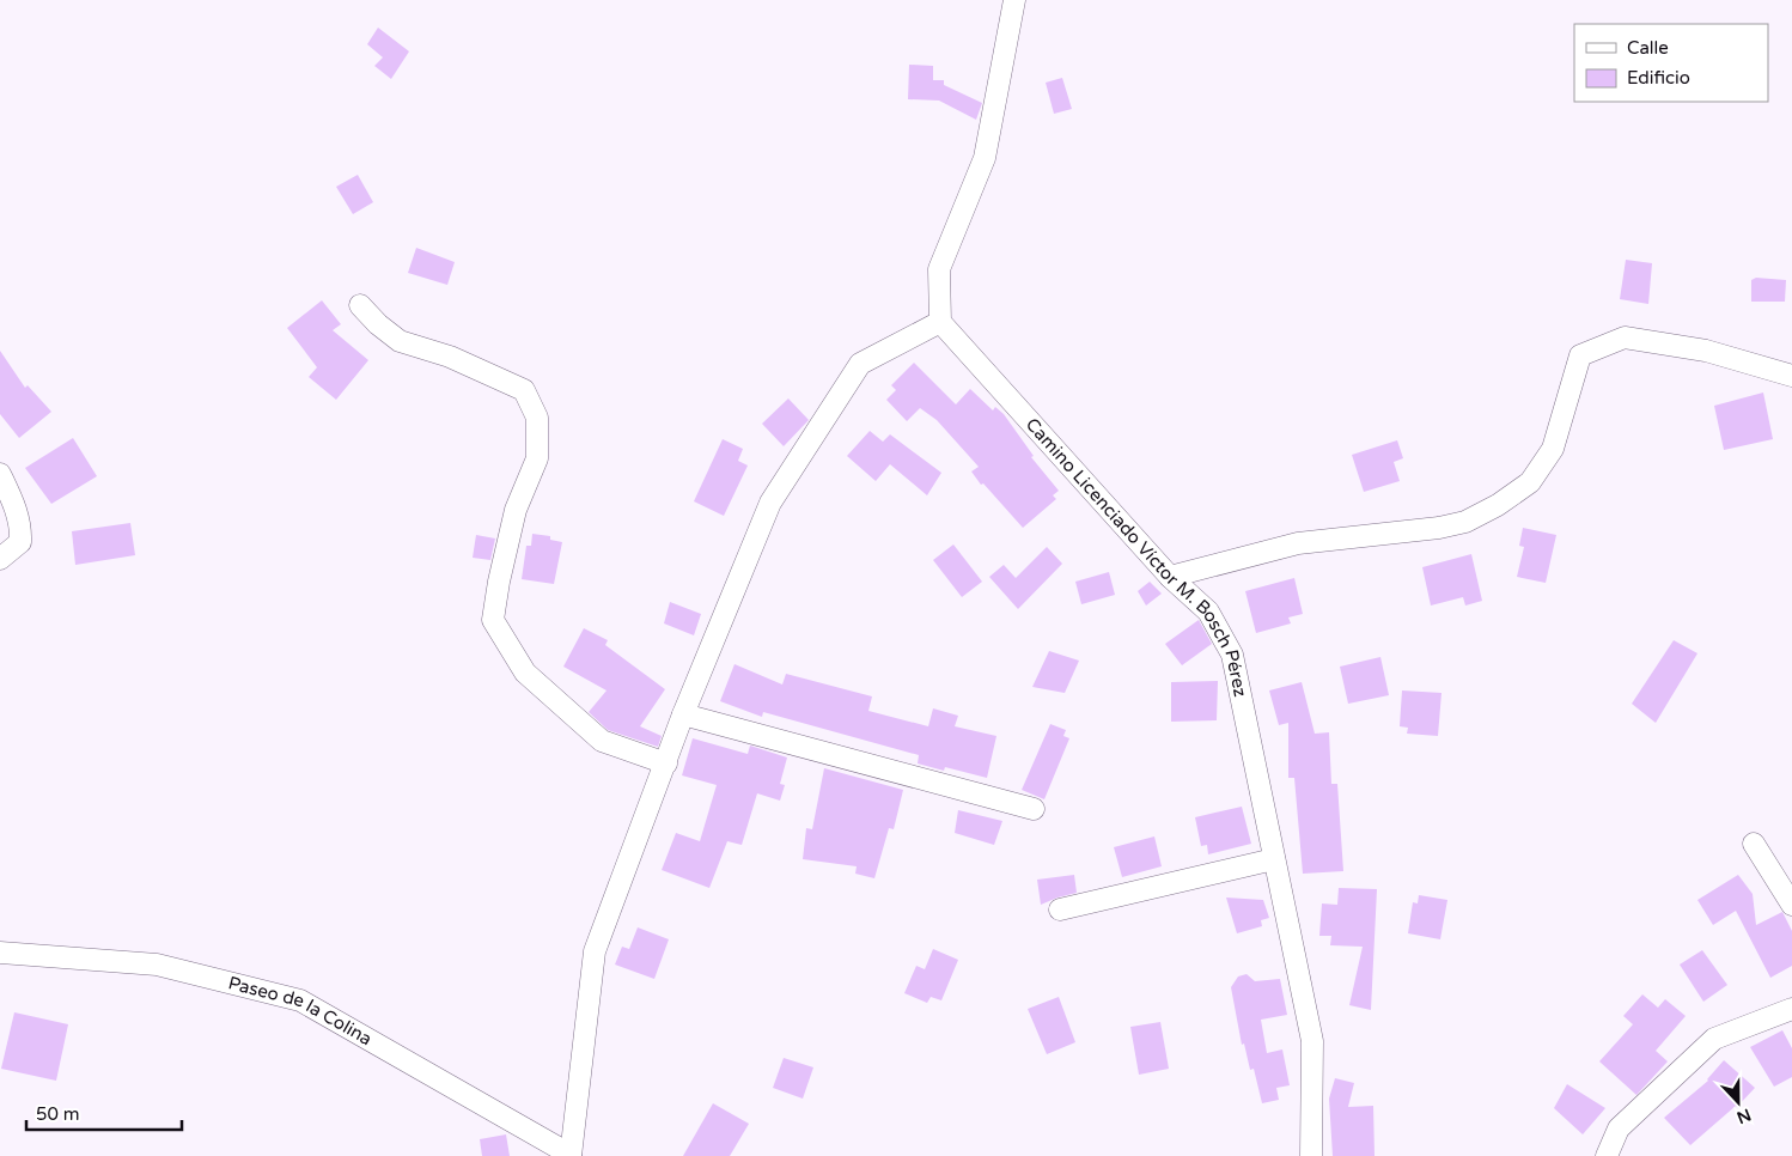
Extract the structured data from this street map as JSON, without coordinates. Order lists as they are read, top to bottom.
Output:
{
  "streets": {
    "street": ["Camino Licenciado Víctor M. Bosch Pérez", "Paseo de la Colina"]
  },
  "legend": ["Calle", "Edificio"],
  "scale_bar": "50 m",
  "north": "bottom"
}
